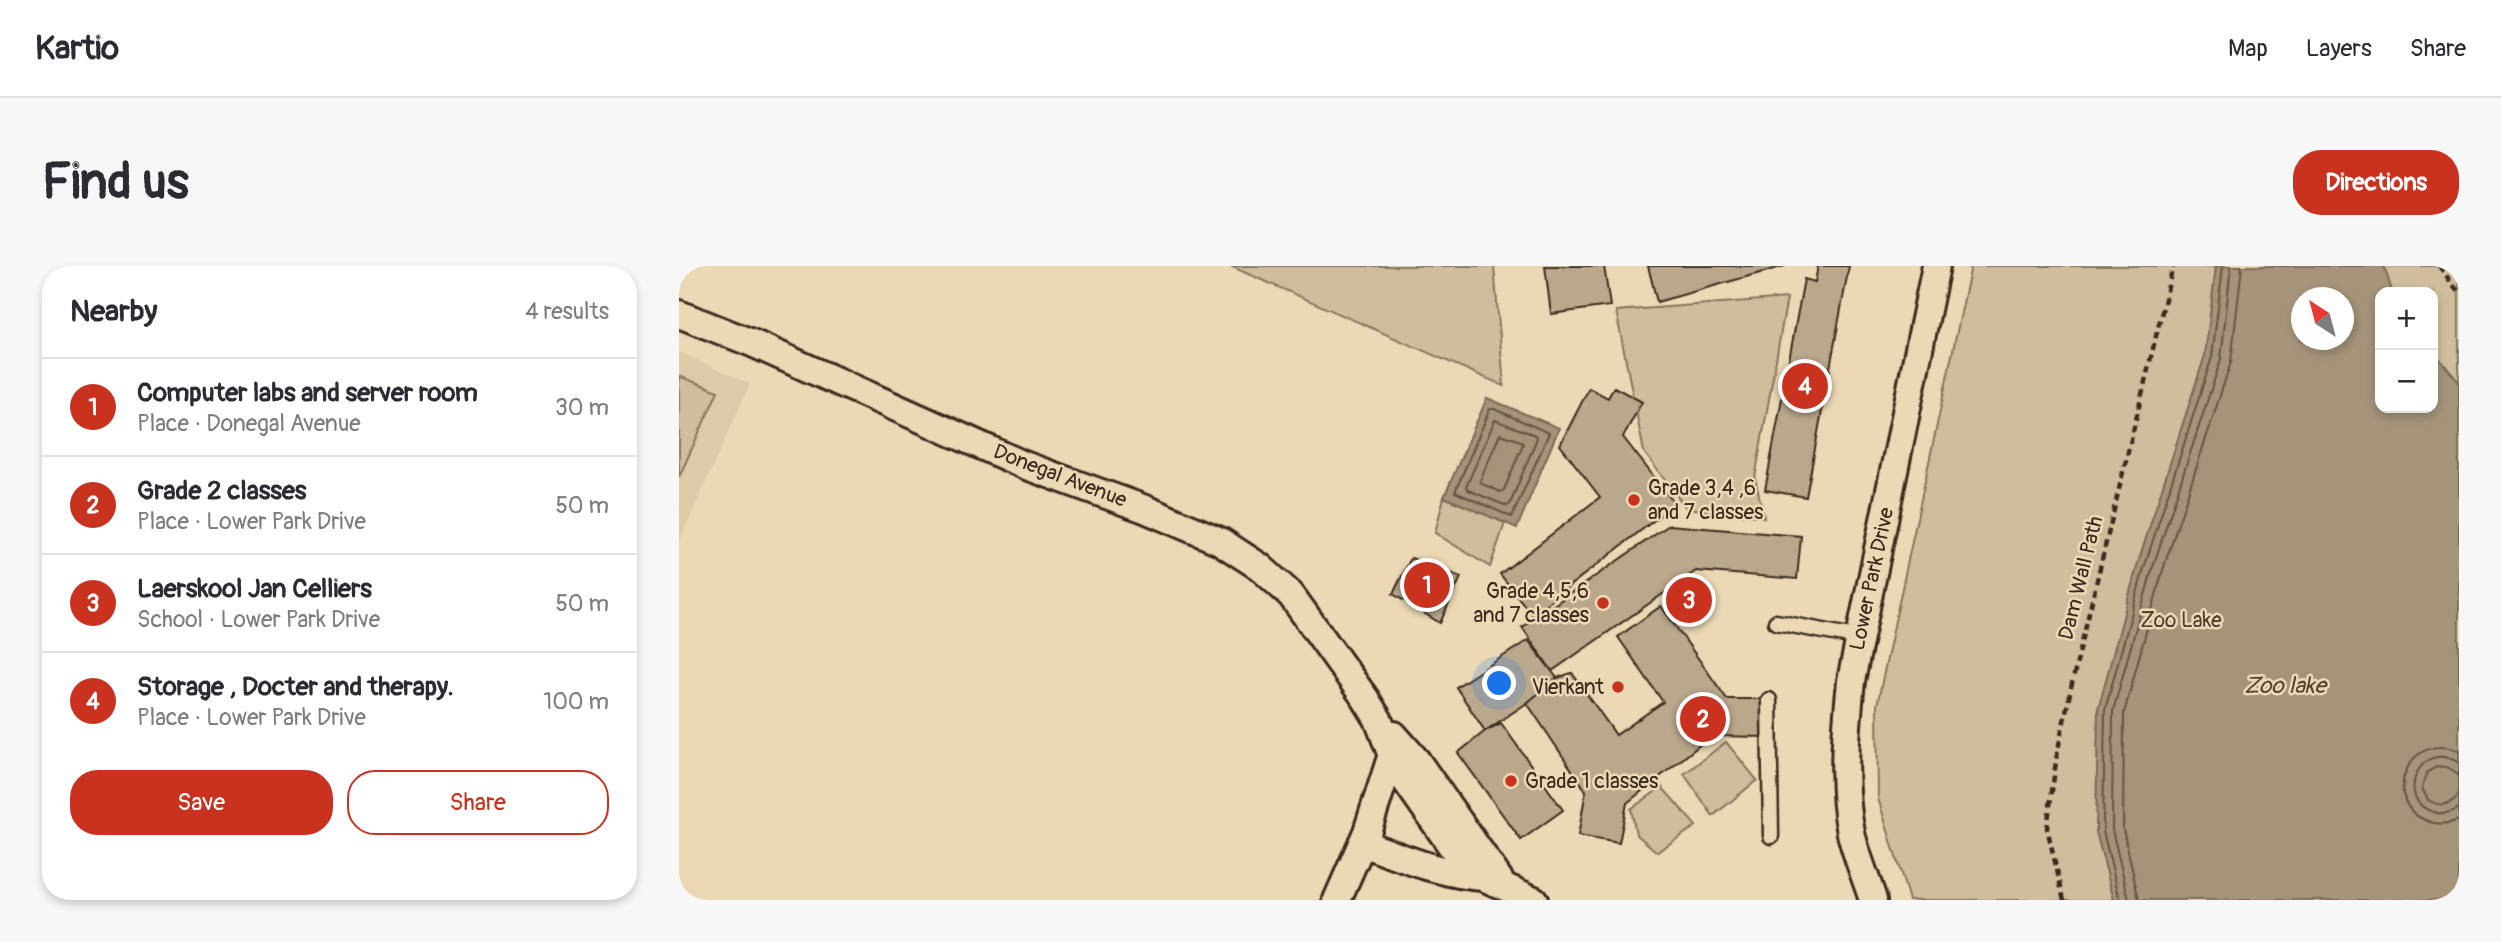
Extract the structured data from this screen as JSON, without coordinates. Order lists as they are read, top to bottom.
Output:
{
  "streets": {
    "street": ["Donegal Avenue", "Lower Park Drive"],
    "path": ["Dam Wall Path"]
  },
  "water": ["Zoo lake"],
  "parks": ["Zoo Lake"],
  "places": [
    "Grade 3,4 ,6 and 7 classes",
    "Grade 4,5,6 and 7 classes",
    "Vierkant",
    "Grade 1 classes"
  ],
  "north": "top left",
  "page": {
    "header": "Kartio",
    "nav": ["Map", "Layers", "Share"],
    "buttons": [
      "Directions",
      ["Save", "Share"]
    ],
    "title": "Find us",
    "heading": ["Nearby", "4 results"],
    "map_buttons": ["+", "−"],
    "list": [
      {
        "mark": "1",
        "name": "Computer labs and server room",
        "note": "Place · Donegal Avenue",
        "value": "30 m"
      },
      {
        "mark": "2",
        "name": "Grade 2 classes",
        "note": "Place · Lower Park Drive",
        "value": "50 m"
      },
      {
        "mark": "3",
        "name": "Laerskool Jan Celliers",
        "note": "School · Lower Park Drive",
        "value": "50 m"
      },
      {
        "mark": "4",
        "name": "Storage , Docter and therapy.",
        "note": "Place · Lower Park Drive",
        "value": "100 m"
      }
    ],
    "pins": [
      "4",
      "1",
      "3",
      "2"
    ]
  }
}
